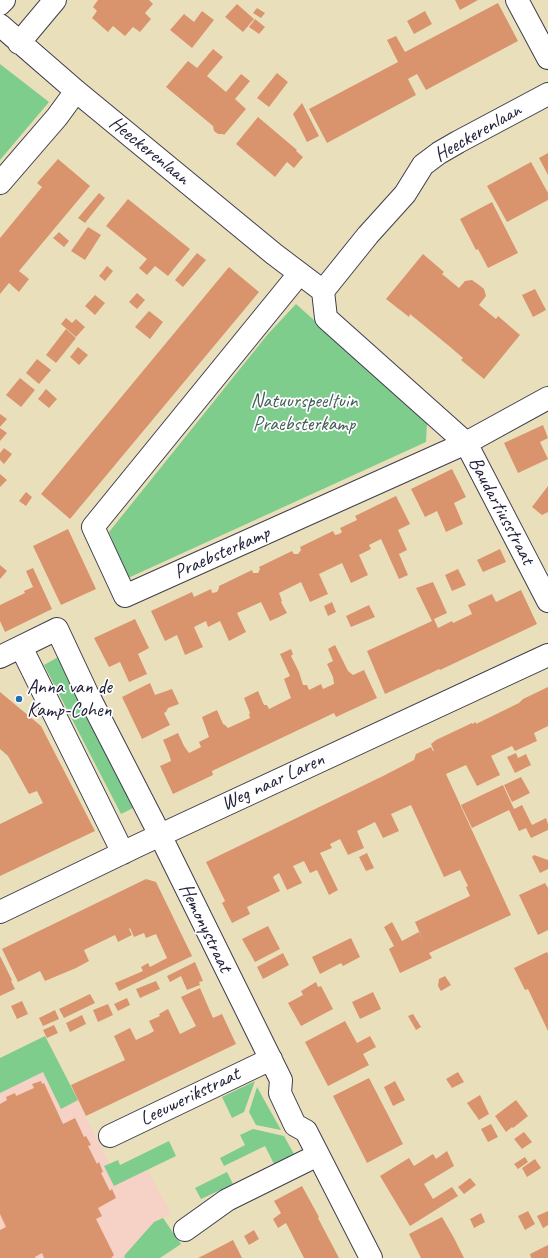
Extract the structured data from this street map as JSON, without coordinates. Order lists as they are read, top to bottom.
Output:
{
  "streets": {
    "street": [
      "Heeckerenlaan",
      "Baudartiusstraat",
      "Praebsterkamp",
      "Weg naar Laren",
      "Hemonystraat",
      "Leeuwerikstraat"
    ]
  },
  "crossings": [
    ["Heeckerenlaan", "Praebsterkamp"],
    ["Baudartiusstraat", "Praebsterkamp"],
    ["Weg naar Laren", "Hemonystraat"],
    ["Hemonystraat", "Leeuwerikstraat"]
  ],
  "parks": ["Natuurspeeltuin Praebsterkamp"],
  "places": ["Anna van de Kamp-Cohen"]
}
